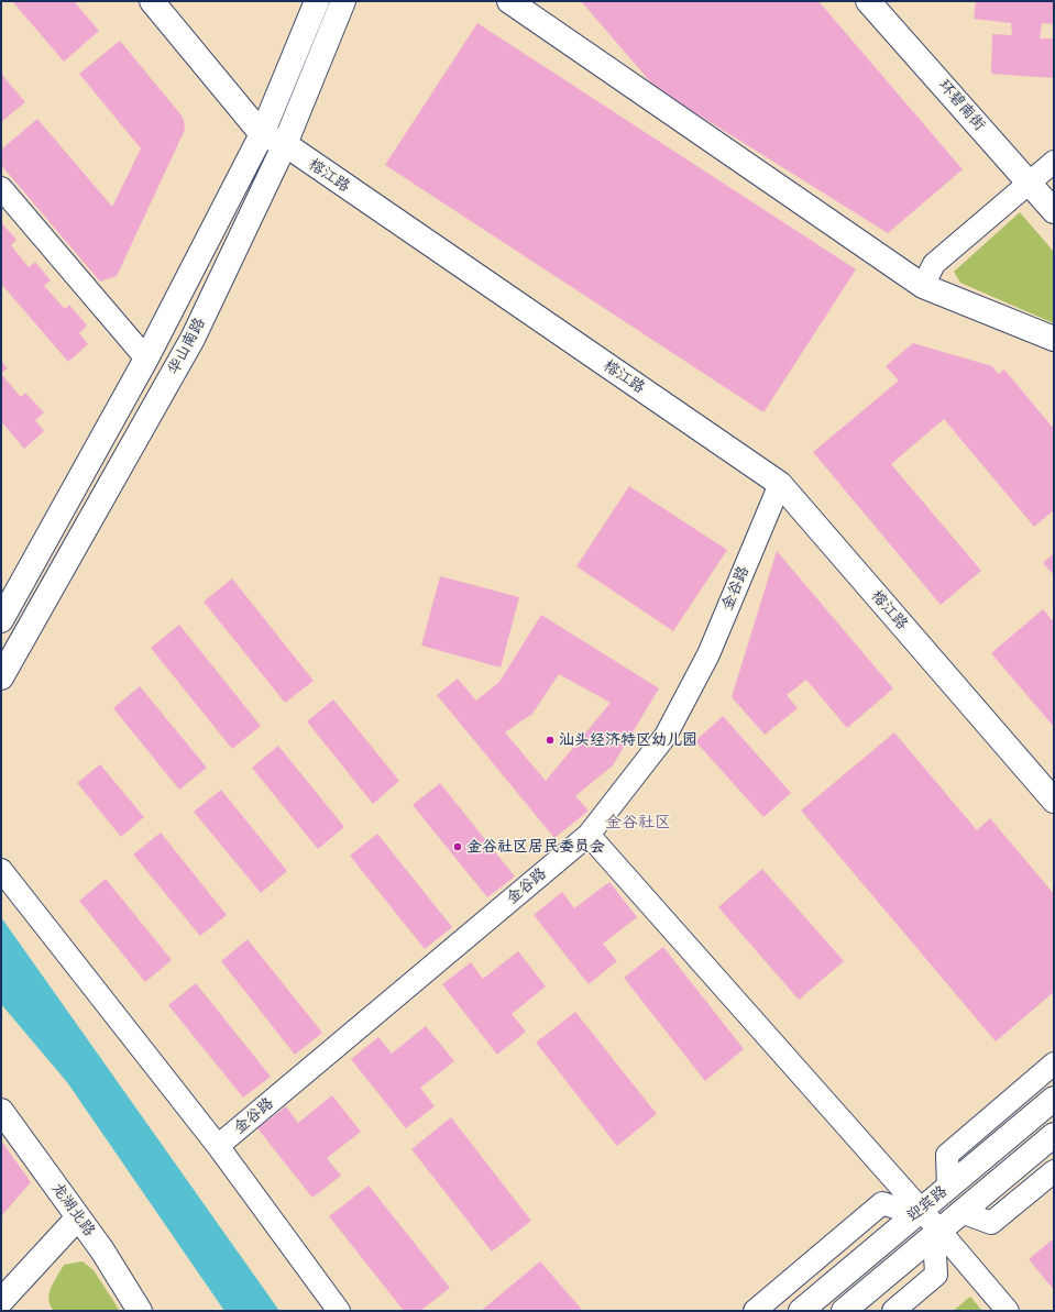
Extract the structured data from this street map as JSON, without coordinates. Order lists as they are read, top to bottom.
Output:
{
  "streets": {
    "street": [
      "环碧南街",
      "榕江路",
      "华山南路",
      "金谷路",
      "迎宾路",
      "龙湖北路"
    ]
  },
  "crossings": [
    ["榕江路", "华山南路"],
    ["榕江路", "金谷路"]
  ],
  "districts": ["金谷社区"],
  "places": ["汕头经济特区幼儿园", "金谷社区居民委员会"]
}
